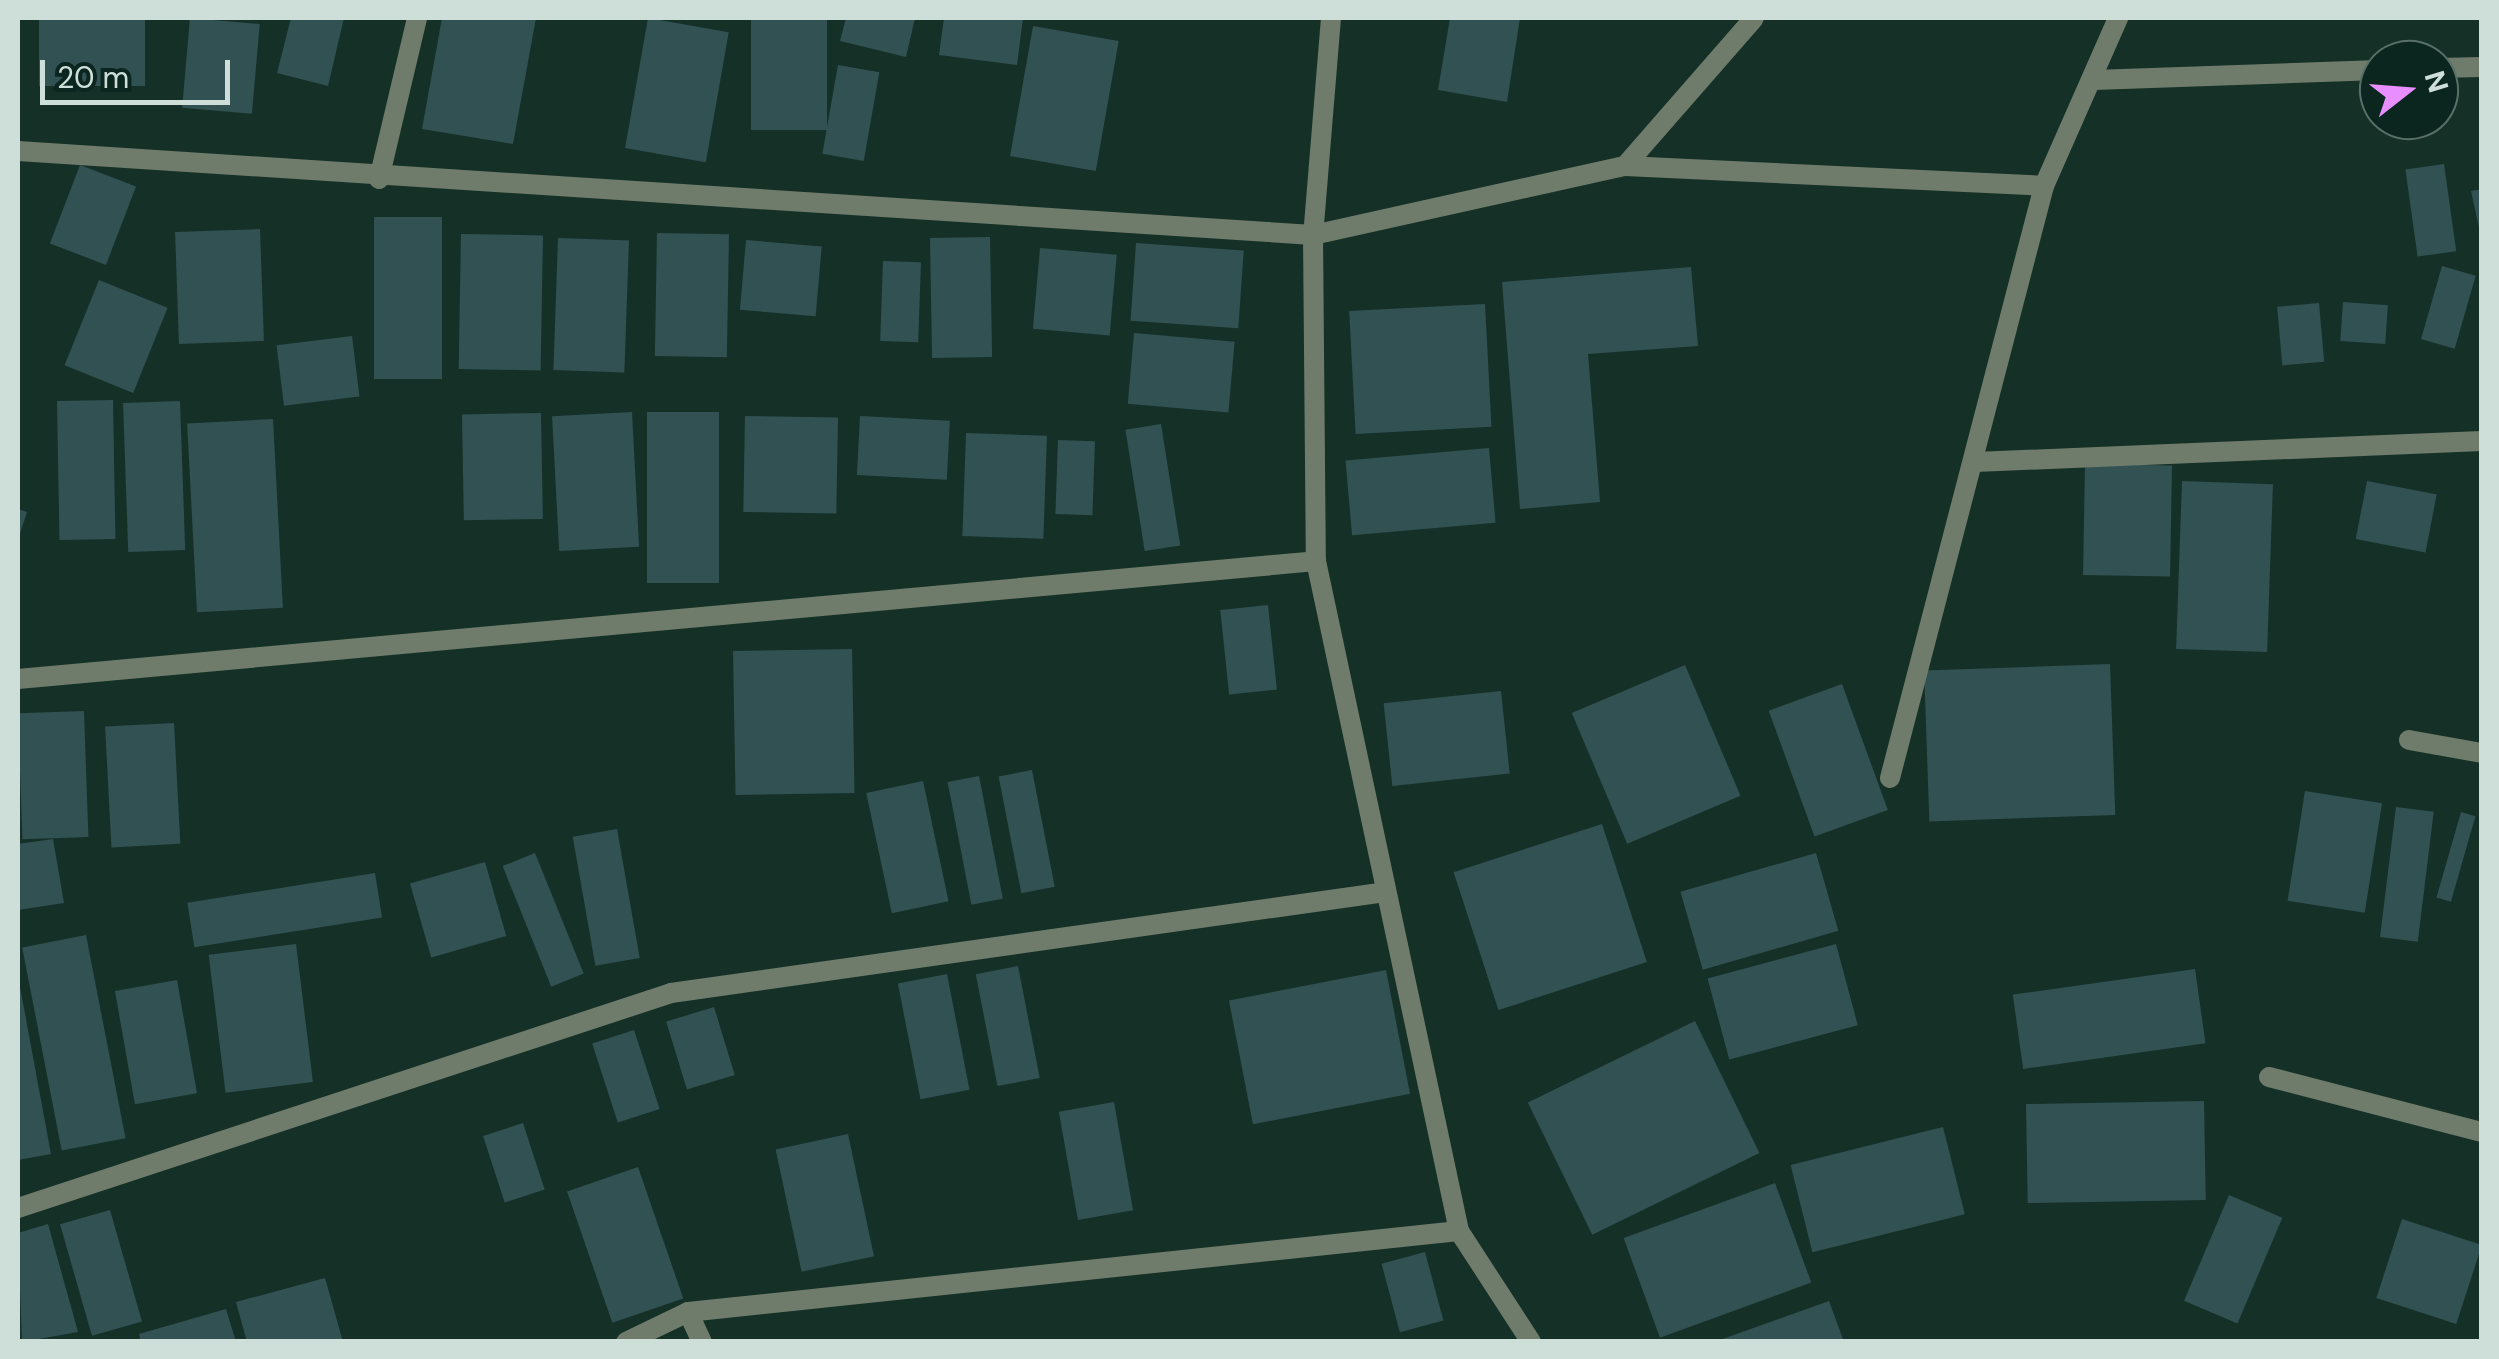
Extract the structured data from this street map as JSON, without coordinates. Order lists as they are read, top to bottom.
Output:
{
  "scale_bar": "20 m",
  "north": "right"
}
